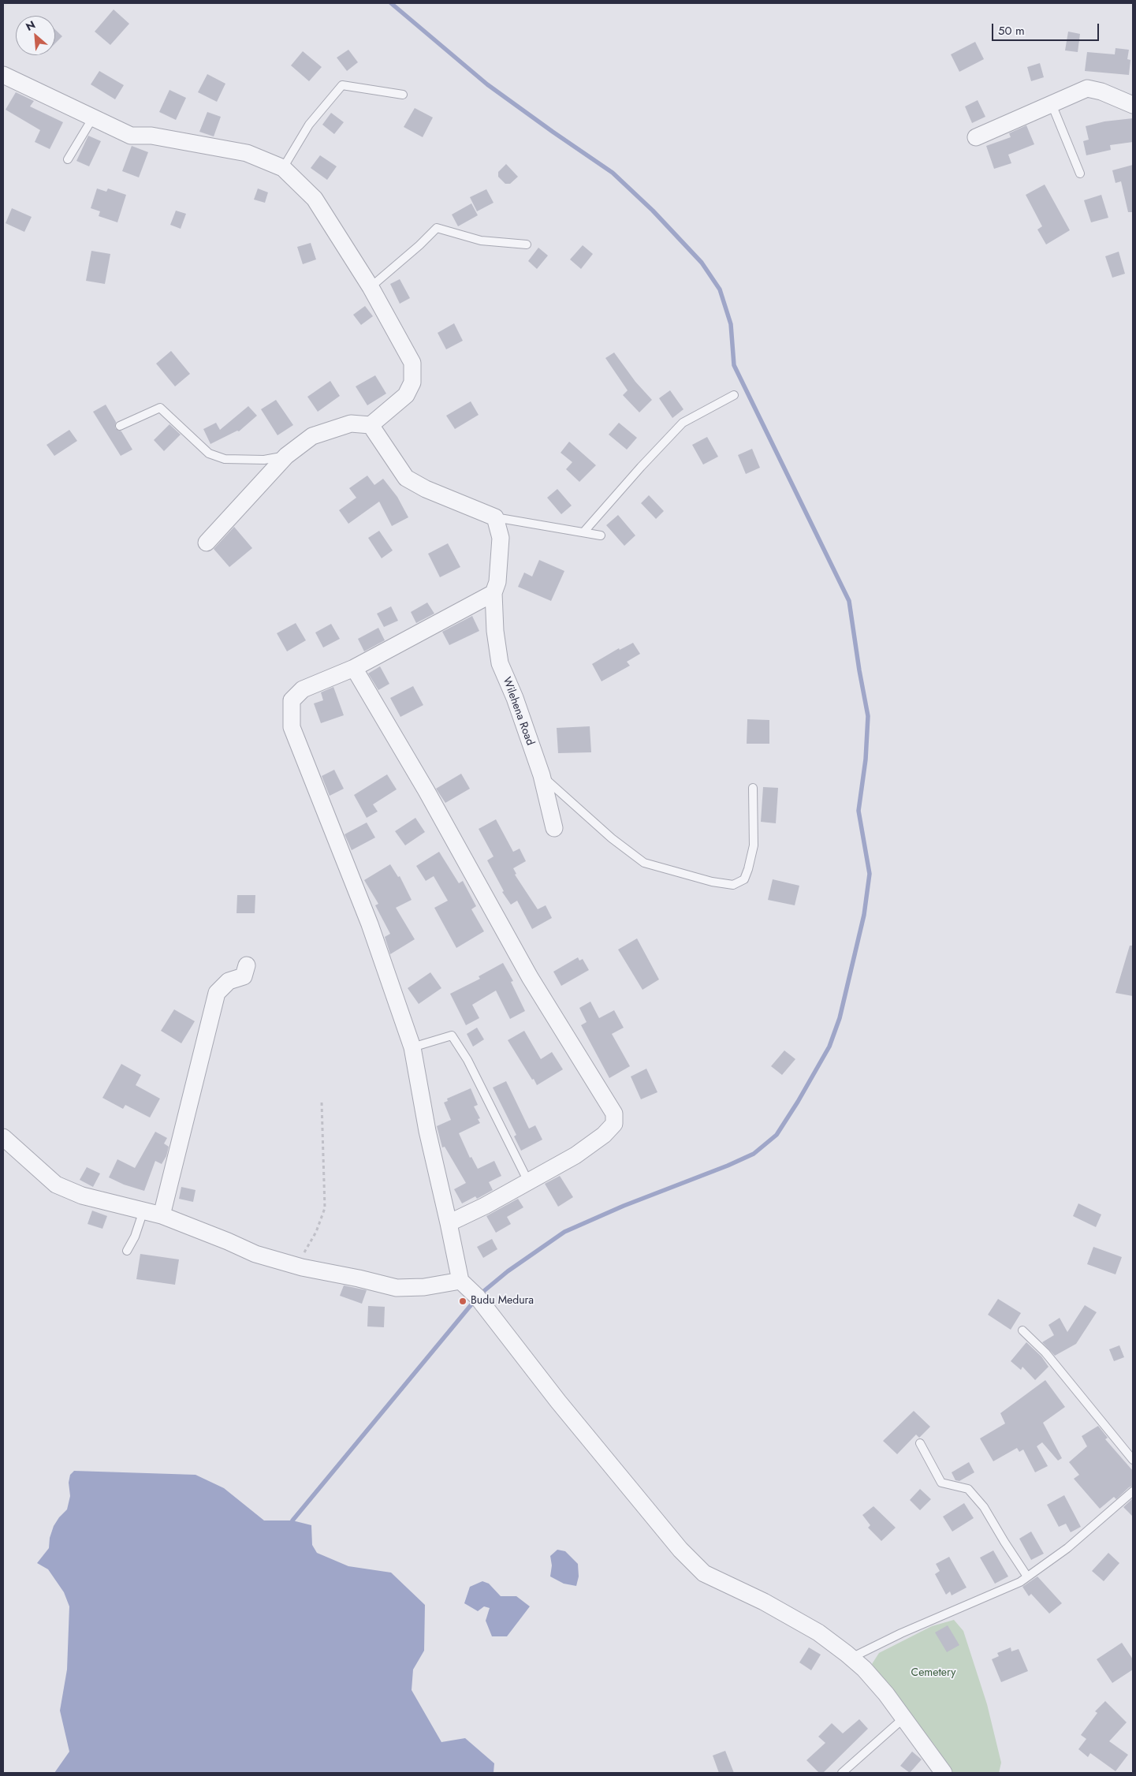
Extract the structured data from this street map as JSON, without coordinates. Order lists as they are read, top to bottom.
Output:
{
  "streets": {
    "street": ["Wilehena Road"]
  },
  "parks": ["Cemetery"],
  "places": ["Budu Medura"],
  "scale_bar": "50 m",
  "north": "top left"
}
